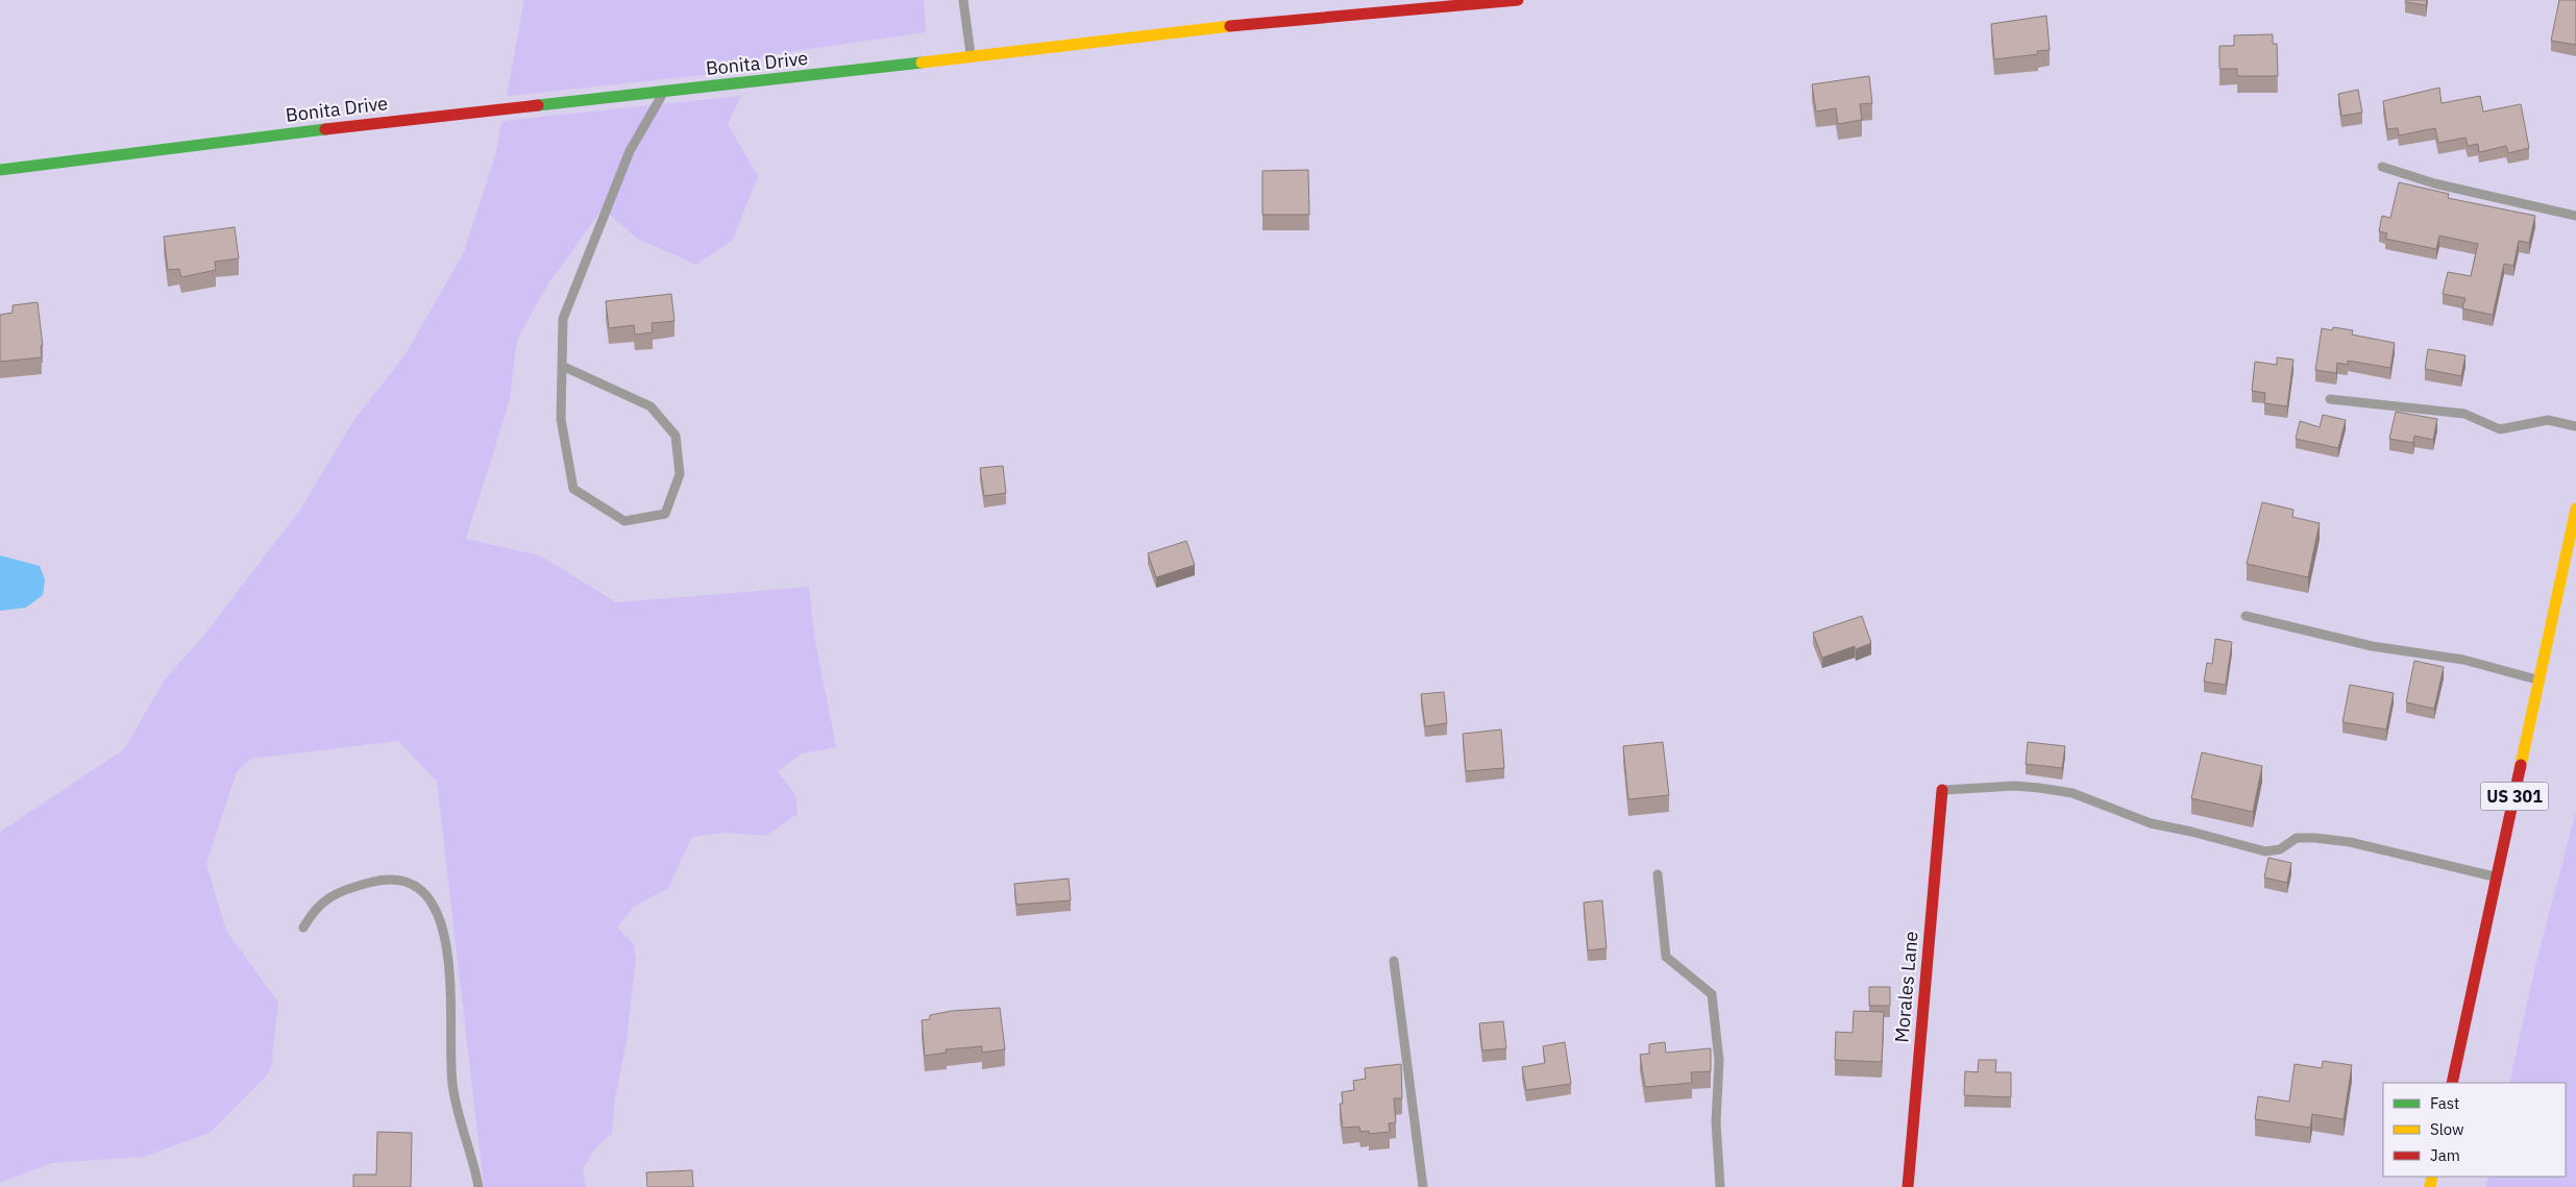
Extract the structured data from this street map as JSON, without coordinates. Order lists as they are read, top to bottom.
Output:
{
  "streets": {
    "street": ["Bonita Drive", "US 301", "Morales Lane"]
  },
  "legend": ["Fast", "Slow", "Jam"]
}
